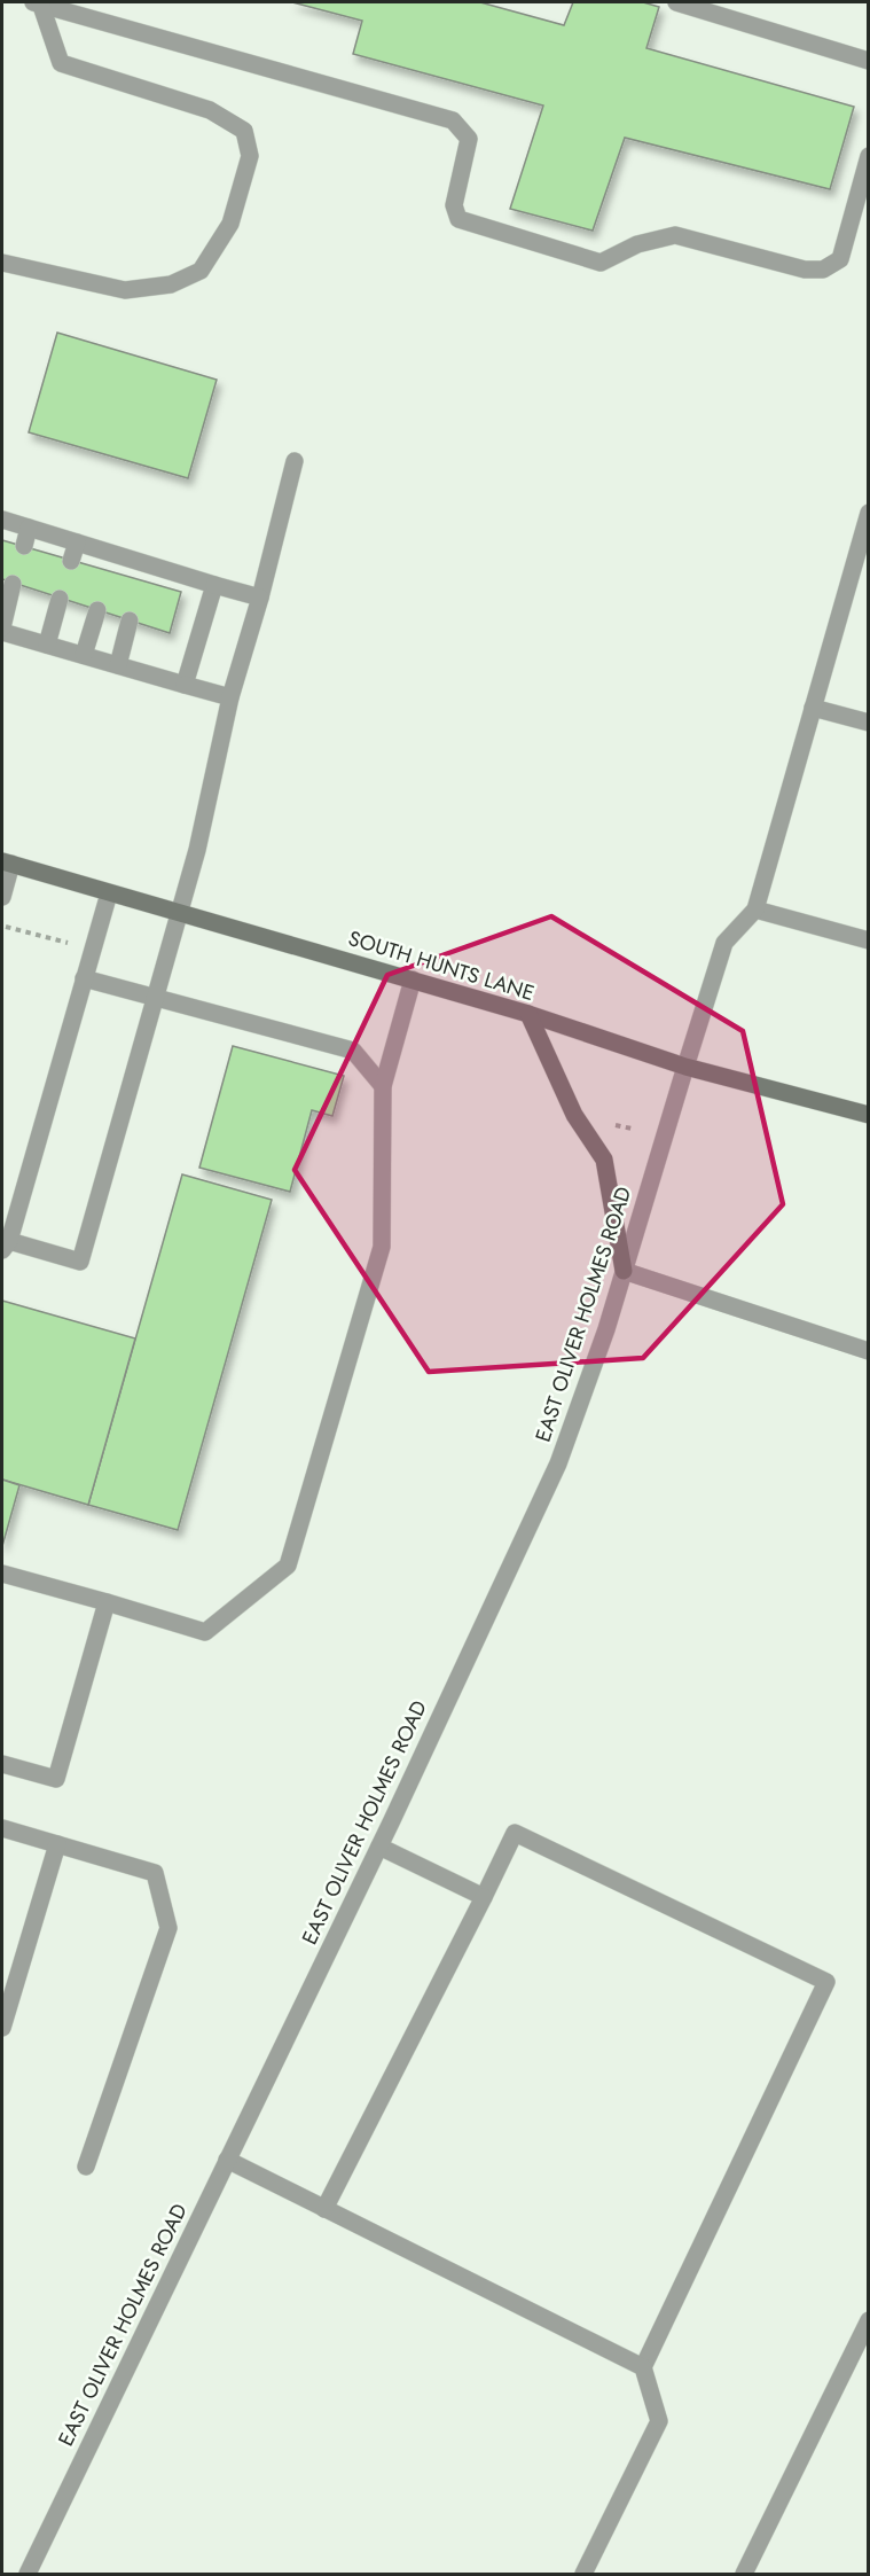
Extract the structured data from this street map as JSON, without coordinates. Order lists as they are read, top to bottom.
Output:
{
  "streets": {
    "main road": ["SOUTH HUNTS LANE"],
    "street": ["EAST OLIVER HOLMES ROAD"]
  },
  "crossings": [
    ["SOUTH HUNTS LANE", "EAST OLIVER HOLMES ROAD"]
  ]
}
